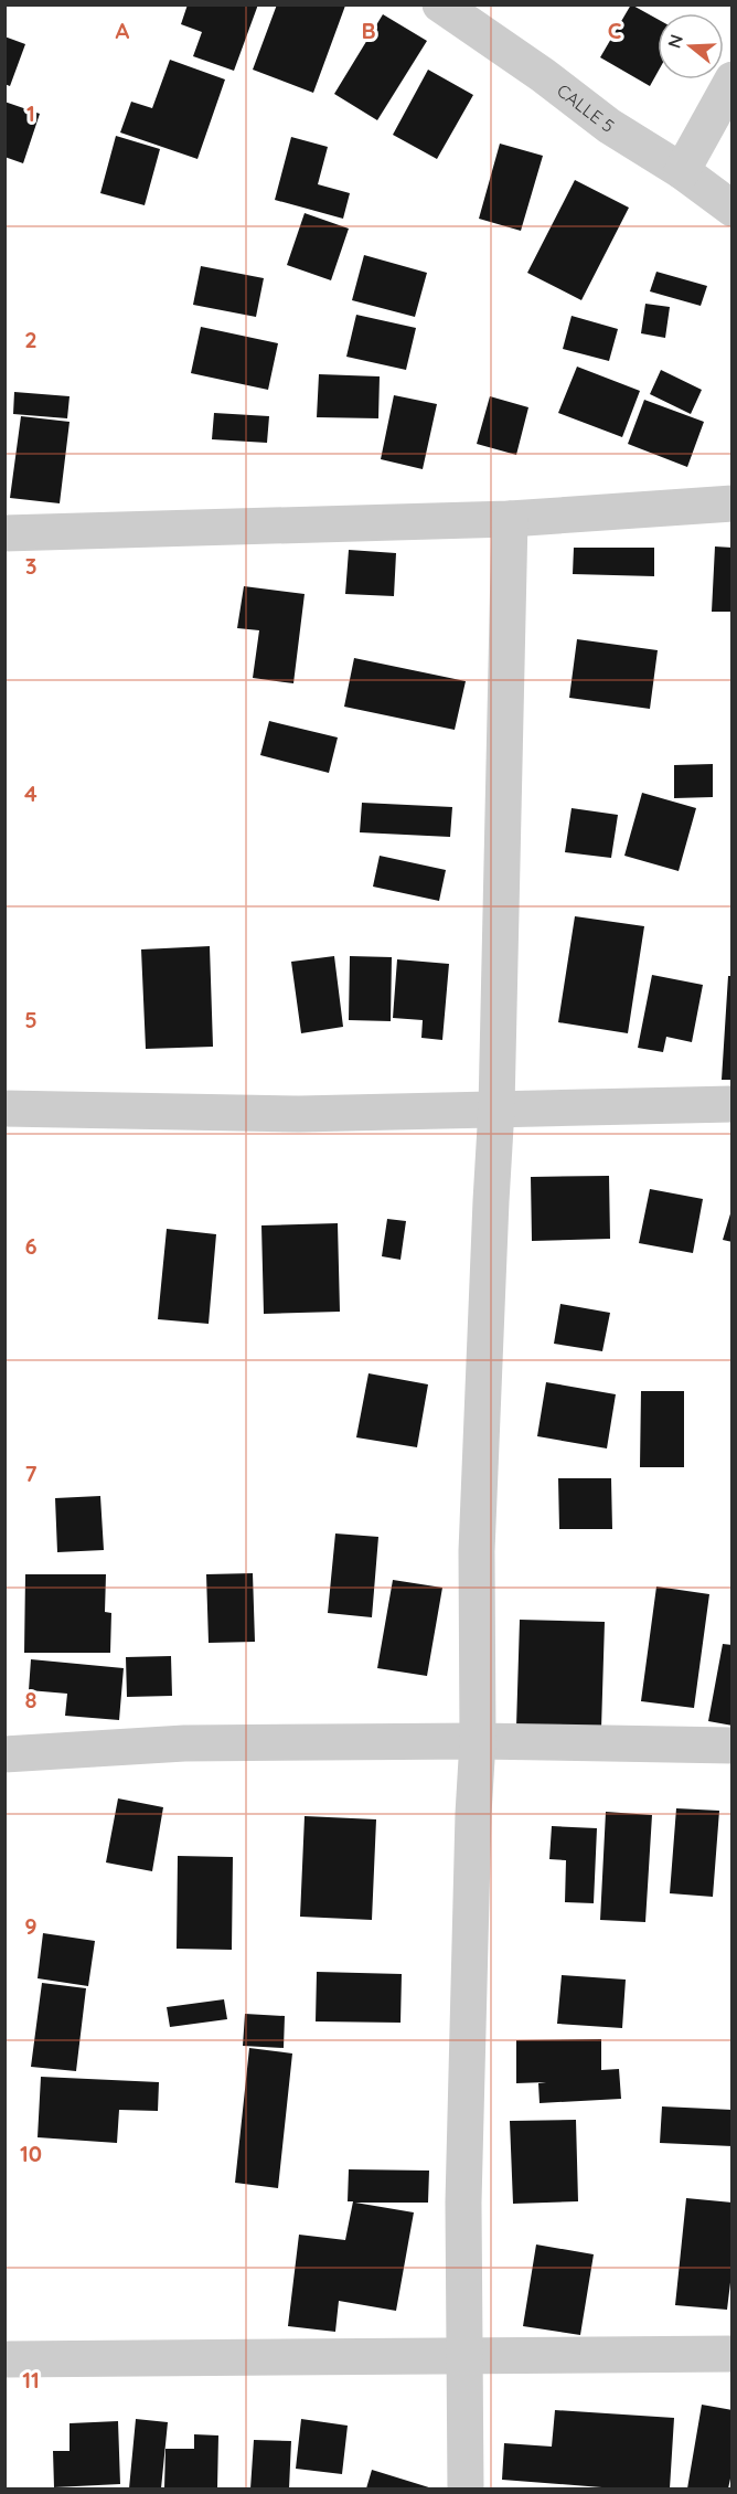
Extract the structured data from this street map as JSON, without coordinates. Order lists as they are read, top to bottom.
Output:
{
  "streets": {
    "street": ["CALLE 5"]
  },
  "north": "left",
  "grid": {
    "columns": ["A", "B", "C"],
    "rows": [
      "1",
      "2",
      "3",
      "4",
      "5",
      "6",
      "7",
      "8",
      "9",
      "10",
      "11"
    ]
  }
}
